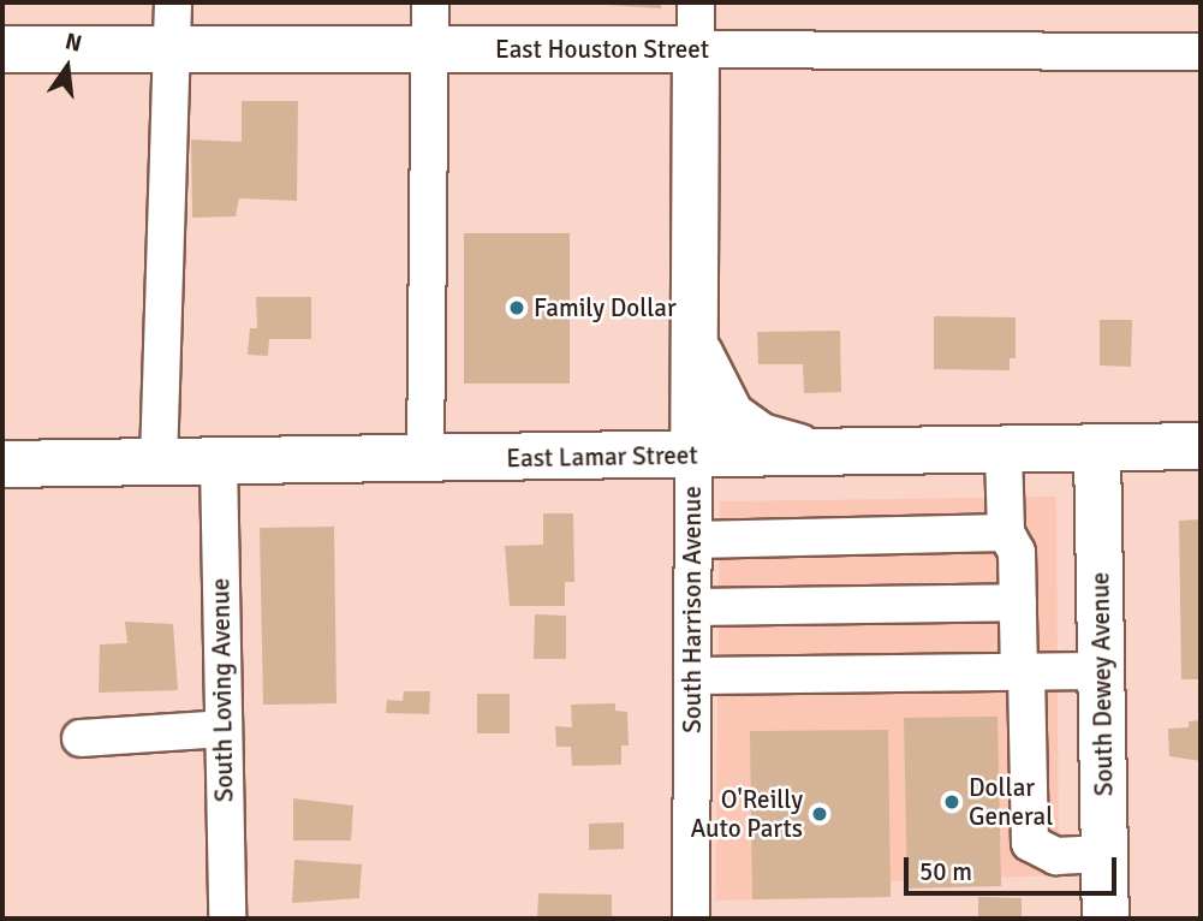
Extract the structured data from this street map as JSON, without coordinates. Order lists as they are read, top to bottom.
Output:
{
  "streets": {
    "main road": [
      "East Houston Street",
      "East Lamar Street",
      "South Harrison Avenue",
      "South Dewey Avenue"
    ],
    "street": ["South Loving Avenue"]
  },
  "crossings": [
    ["East Houston Street", "South Harrison Avenue"],
    ["East Lamar Street", "South Harrison Avenue"],
    ["East Lamar Street", "South Dewey Avenue"],
    ["East Lamar Street", "South Loving Avenue"]
  ],
  "places": ["Family Dollar", "Dollar General", "O'Reilly Auto Parts"],
  "scale_bar": "50 m",
  "north": "top"
}
